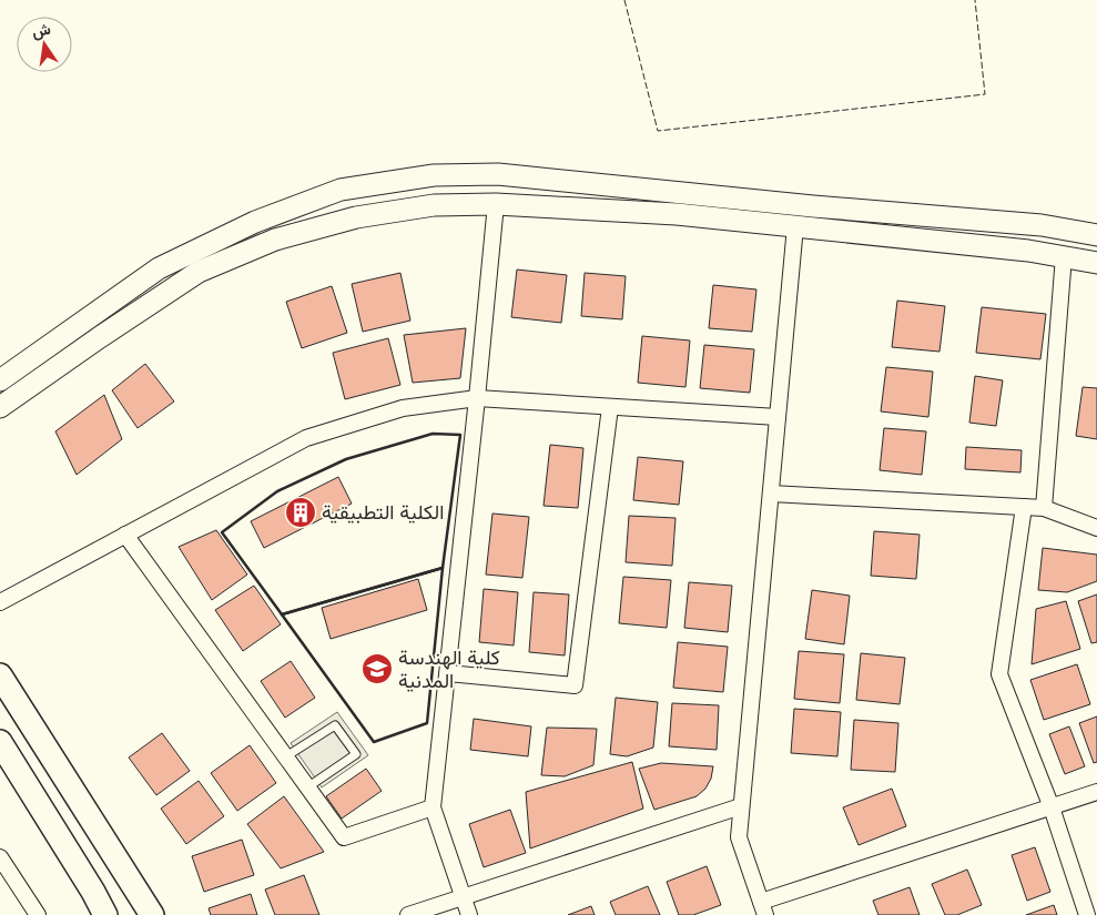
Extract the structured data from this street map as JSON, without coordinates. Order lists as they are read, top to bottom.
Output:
{
  "places": {
    "building": ["الكلية التطبيقية"],
    "school or university": ["كلية الهندسة المدنية"]
  },
  "north": "top"
}
